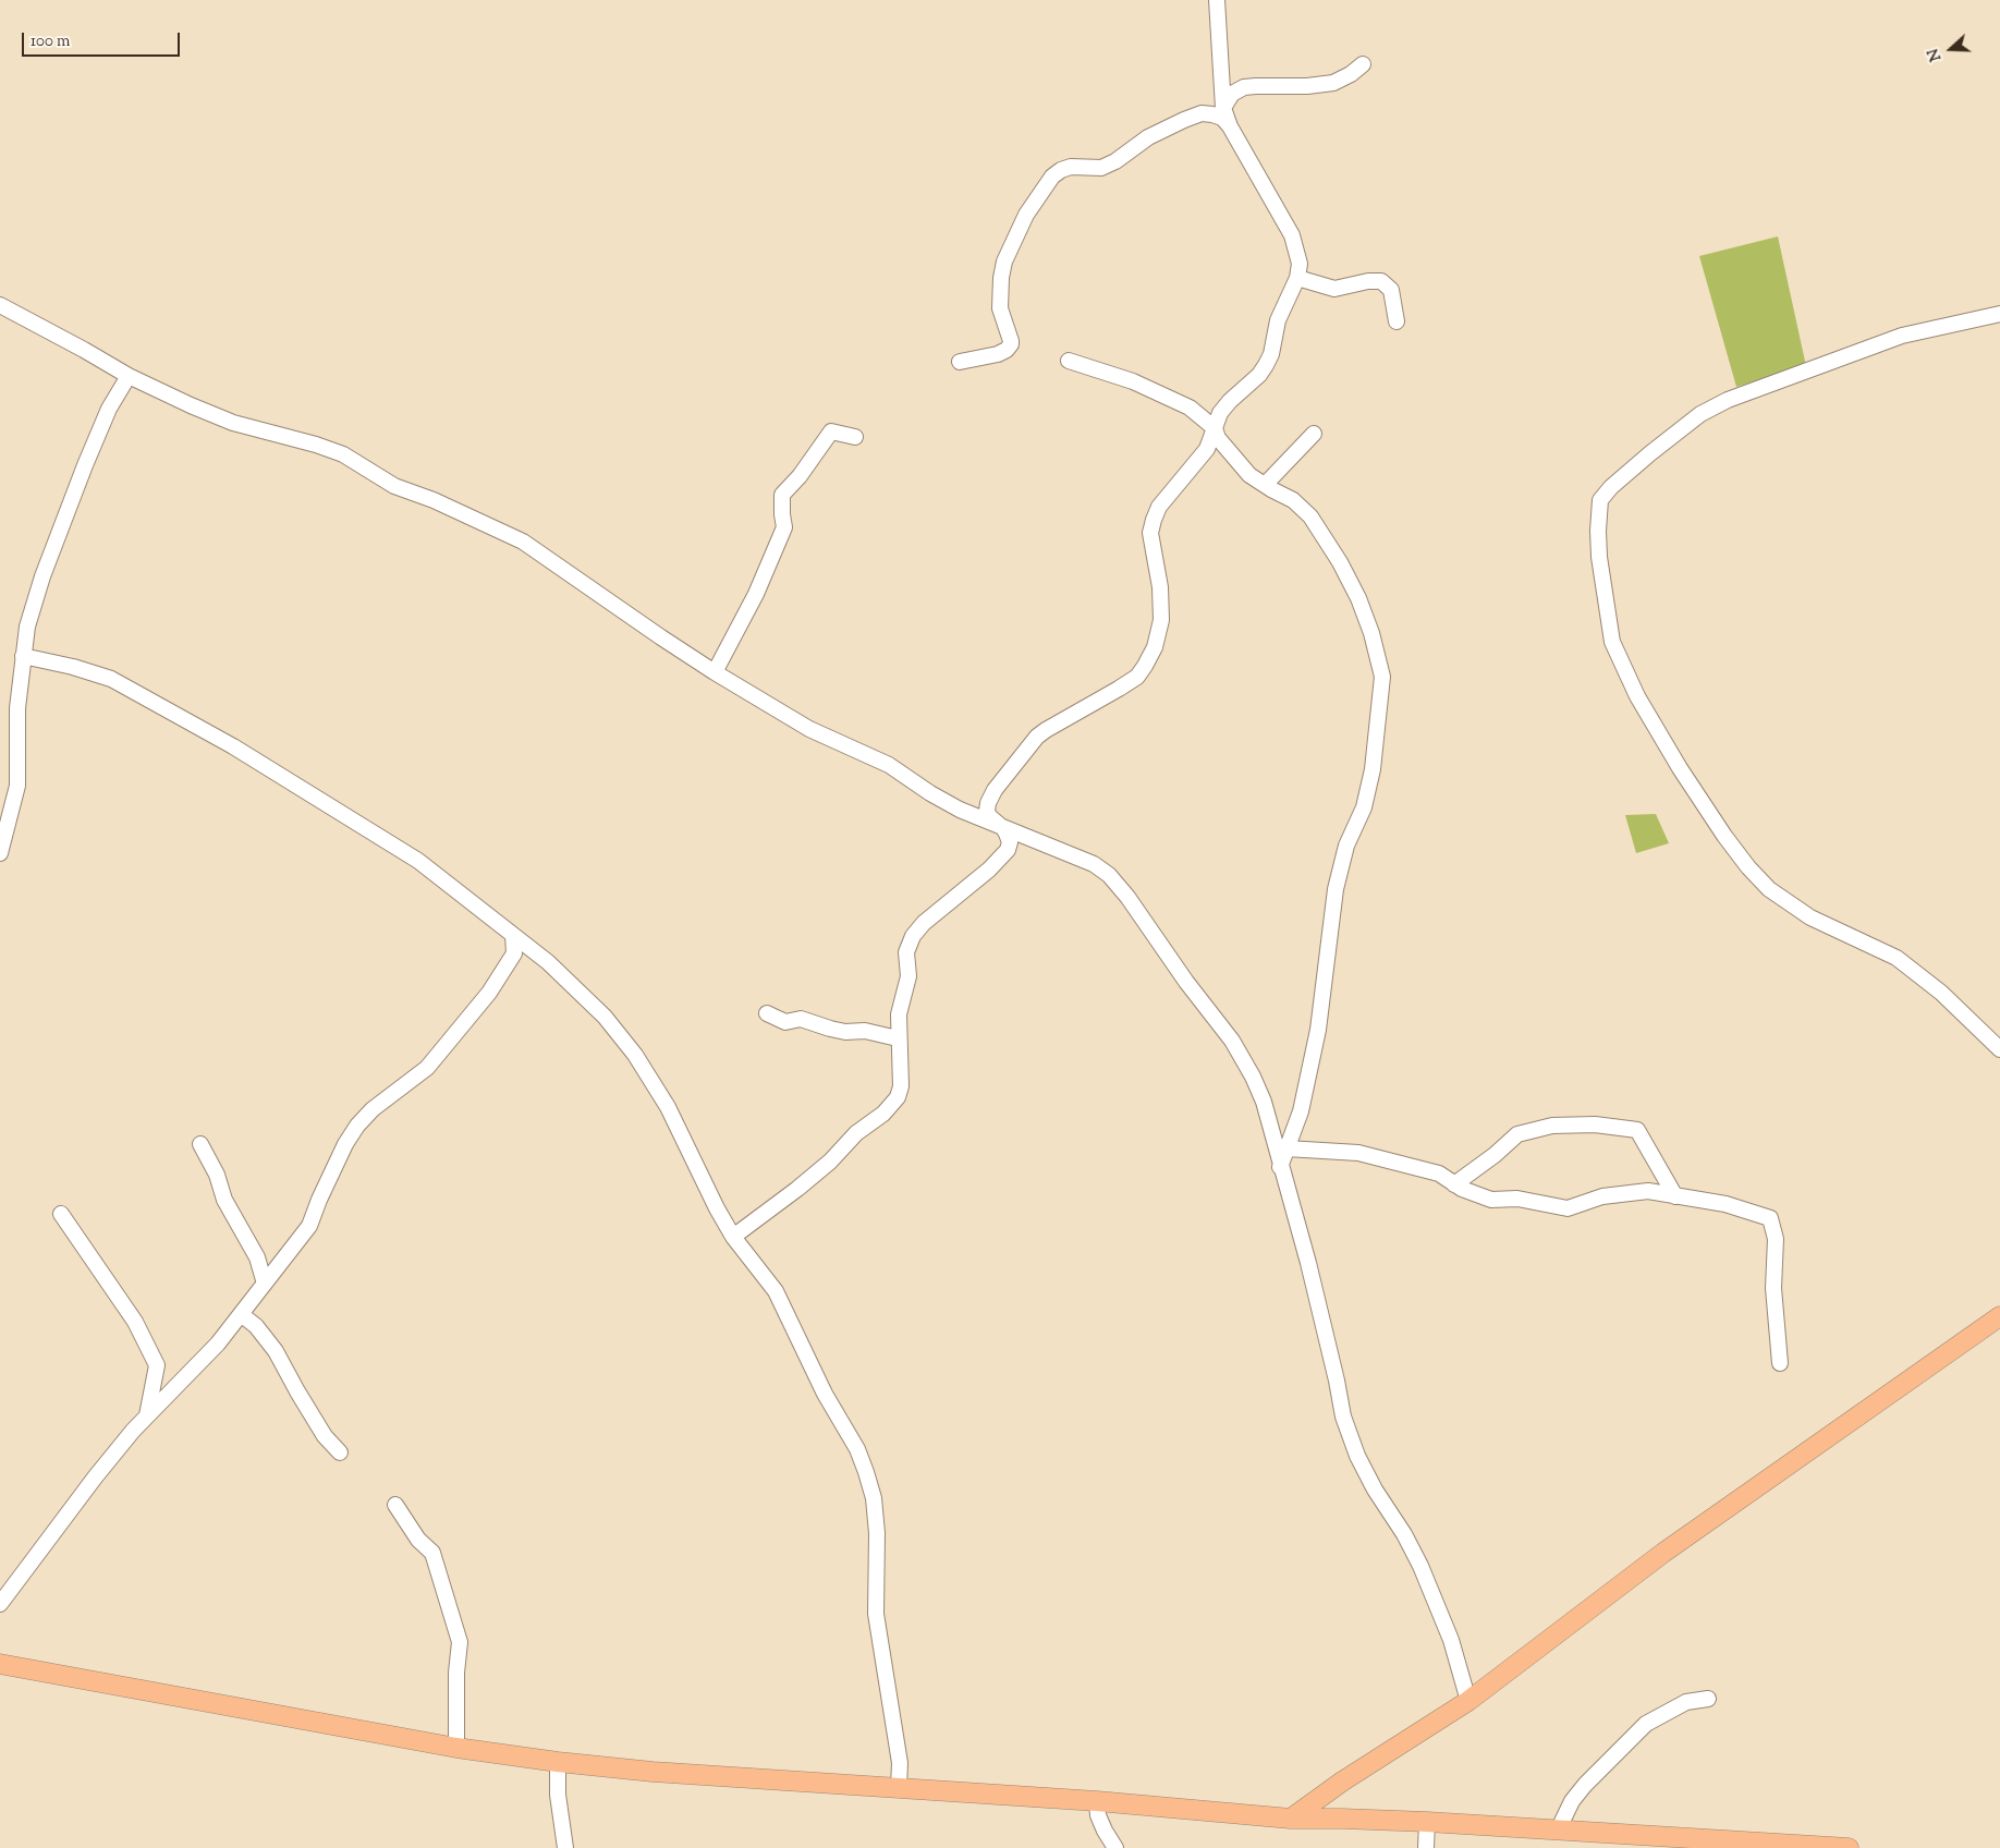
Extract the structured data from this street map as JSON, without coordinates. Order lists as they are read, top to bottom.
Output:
{
  "scale_bar": "100 m",
  "north": "left"
}
